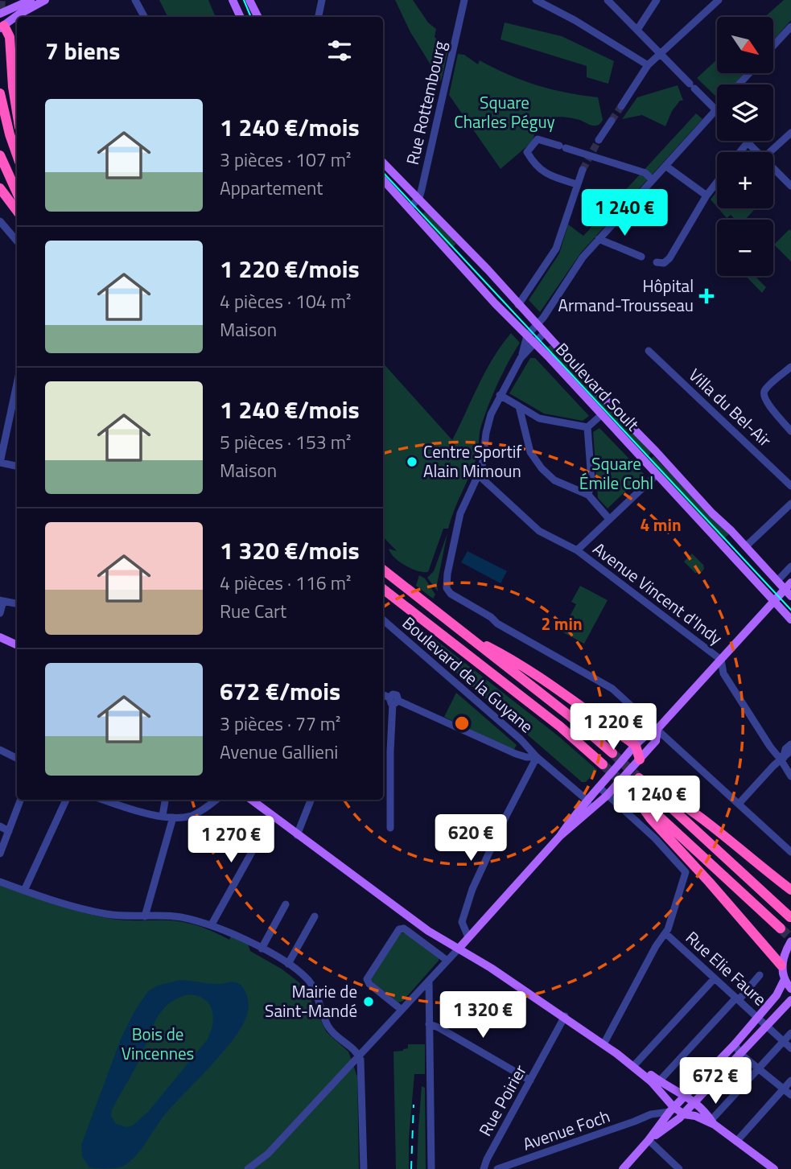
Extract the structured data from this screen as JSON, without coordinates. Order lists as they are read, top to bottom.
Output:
{
  "streets": {
    "main road": ["Boulevard Soult"],
    "street": [
      "Rue Rottembourg",
      "Villa du Bel-Air",
      "Avenue Vincent d'Indy",
      "Boulevard de la Guyane",
      "Rue Elie Faure",
      "Rue Poirier",
      "Avenue Foch"
    ]
  },
  "crossings": [
    ["Rue Rottembourg", "Boulevard Soult"]
  ],
  "parks": ["Square Charles Péguy", "Square Émile Cohl", "Bois de Vincennes"],
  "places": {
    "health": ["Hôpital Armand-Trousseau"],
    "other": ["Centre Sportif Alain Mimoun", "Mairie de Saint-Mandé"]
  },
  "north": "bottom right",
  "page": {
    "map_buttons": ["+", "−"],
    "heading": "7 biens",
    "list": [
      {
        "name": "1 240 €/mois",
        "note": "3 pièces · 107 m² · Appartement"
      },
      {
        "name": "1 220 €/mois",
        "note": "4 pièces · 104 m² · Maison"
      },
      {
        "name": "1 240 €/mois",
        "note": "5 pièces · 153 m² · Maison"
      },
      {
        "name": "1 320 €/mois",
        "note": "4 pièces · 116 m² · Rue Cart"
      },
      {
        "name": "672 €/mois",
        "note": "3 pièces · 77 m² · Avenue Gallieni"
      }
    ],
    "price": [
      "1 240 €",
      "1 220 €",
      "1 240 €",
      "620 €",
      "1 270 €",
      "1 320 €",
      "672 €"
    ]
  },
  "rings": ["4 min", "2 min"]
}
